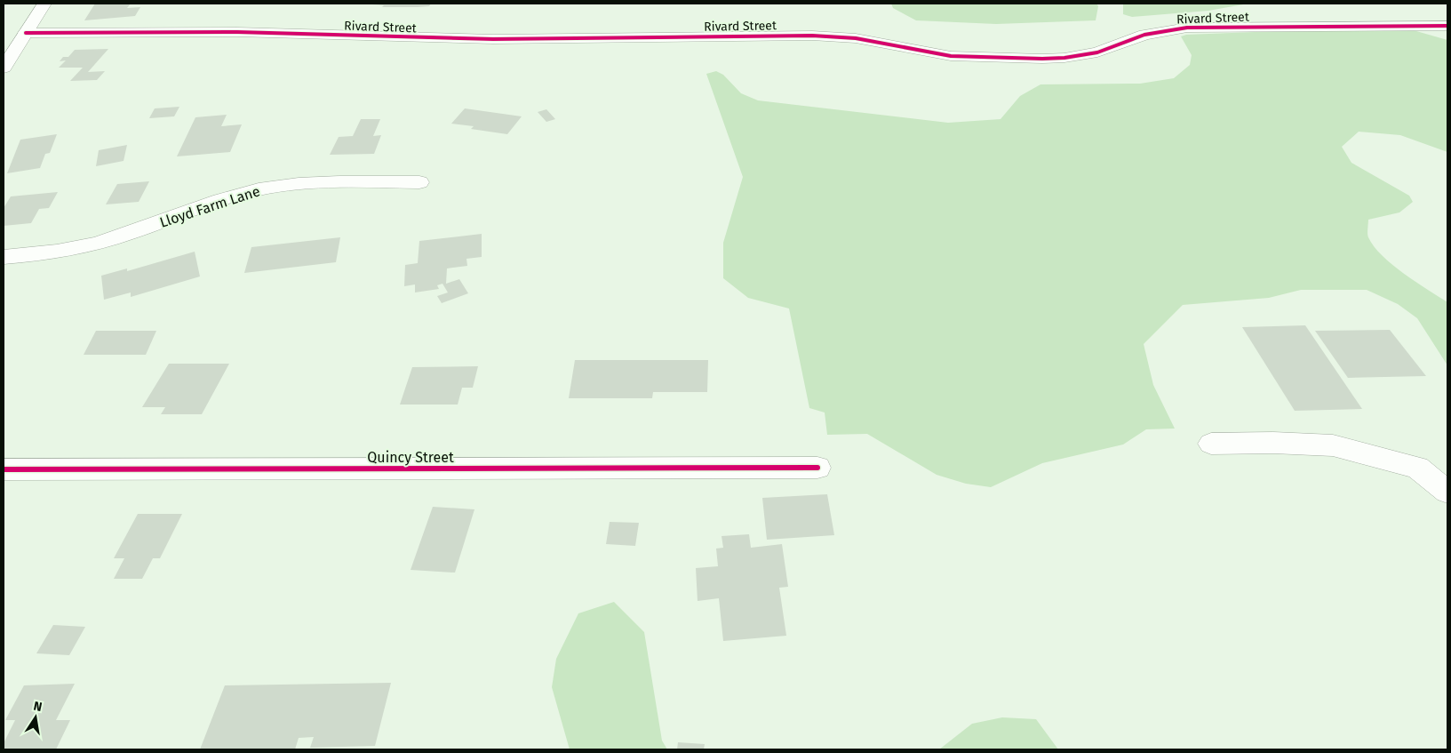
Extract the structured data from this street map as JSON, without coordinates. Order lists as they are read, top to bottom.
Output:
{
  "streets": {
    "street": ["Rivard Street", "Lloyd Farm Lane", "Quincy Street"]
  },
  "north": "top"
}
